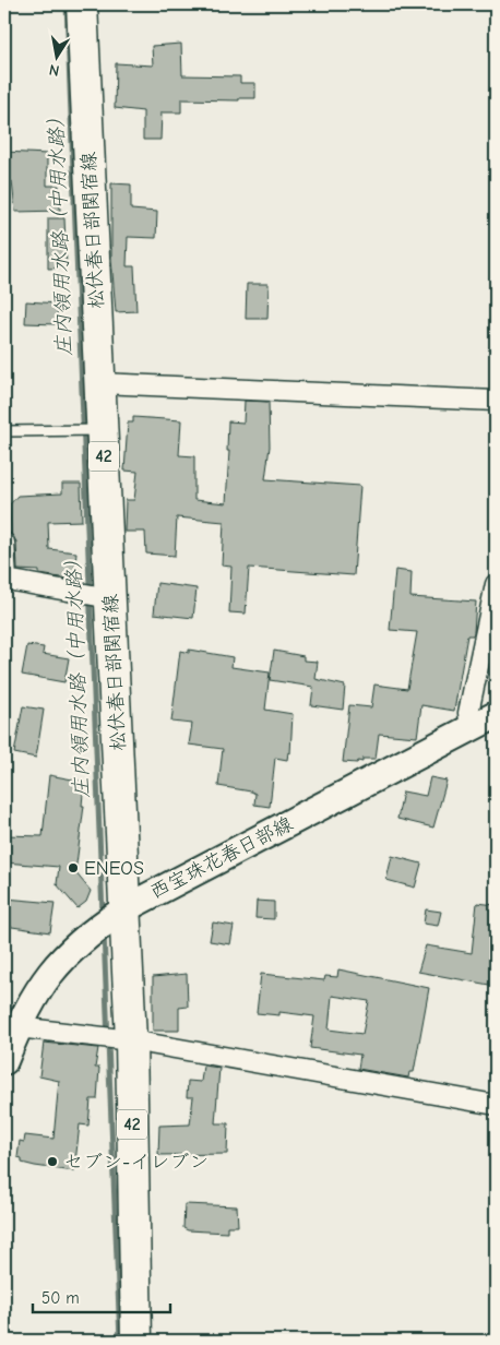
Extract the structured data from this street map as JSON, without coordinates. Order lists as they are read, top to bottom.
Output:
{
  "streets": {
    "main road": ["松伏春日部関宿線", "42", "西宝珠花春日部線"]
  },
  "crossings": [
    ["松伏春日部関宿線", "西宝珠花春日部線"]
  ],
  "water": ["庄内領用水路（中用水路）"],
  "places": ["ENEOS", "セブン-イレブン"],
  "scale_bar": "50 m",
  "north": "bottom"
}
